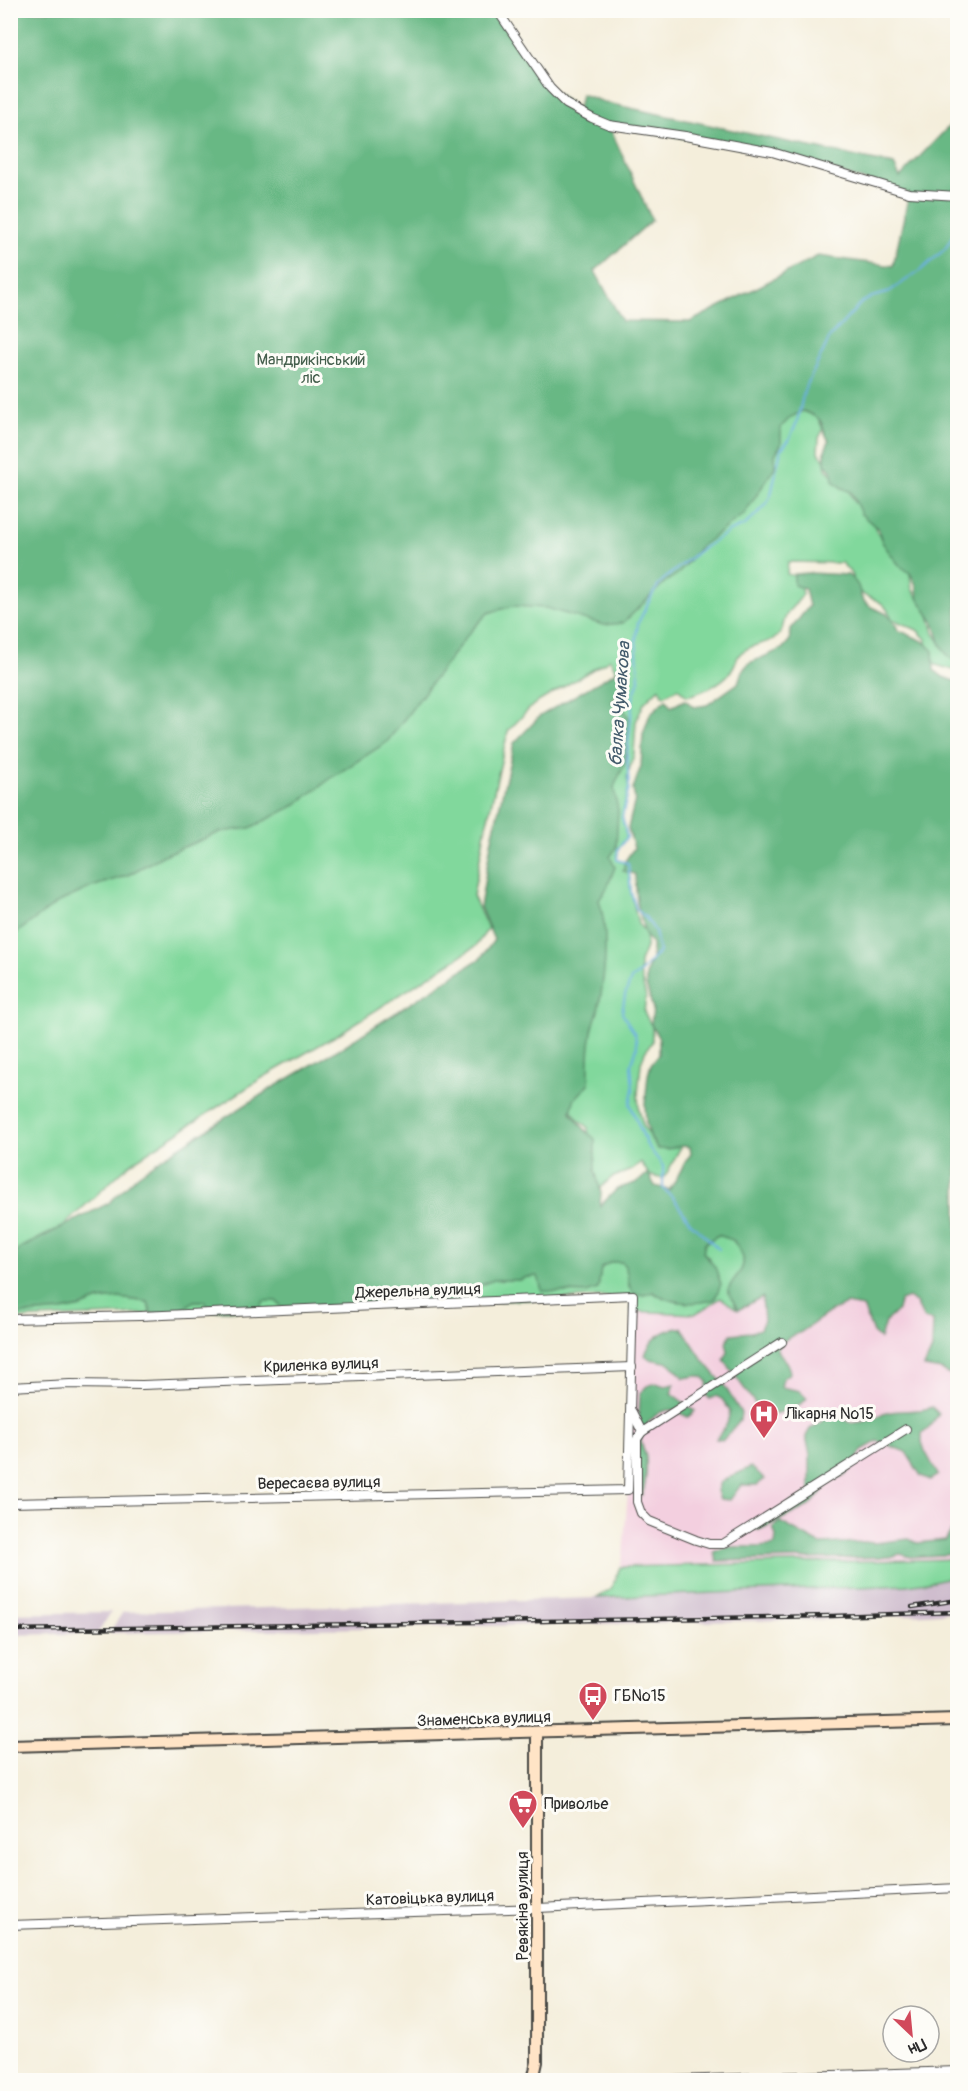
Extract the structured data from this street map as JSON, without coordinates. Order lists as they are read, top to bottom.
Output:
{
  "streets": {
    "main road": ["Знаменська вулиця", "Ревякіна вулиця"],
    "street": [
      "Джерельна вулиця",
      "Криленка вулиця",
      "Вересаєва вулиця",
      "Катовіцька вулиця"
    ]
  },
  "crossings": [
    ["Джерельна вулиця", "Криленка вулиця"],
    ["Джерельна вулиця", "Вересаєва вулиця"],
    ["Знаменська вулиця", "Ревякіна вулиця"],
    ["Катовіцька вулиця", "Ревякіна вулиця"]
  ],
  "water": ["балка Чумакова"],
  "parks": ["Мандрикінський ліс"],
  "places": {
    "hospital": ["Лікарня №15"],
    "bus stop": ["ГБ№15"],
    "supermarket": ["Приволье"]
  },
  "north": "bottom right"
}
